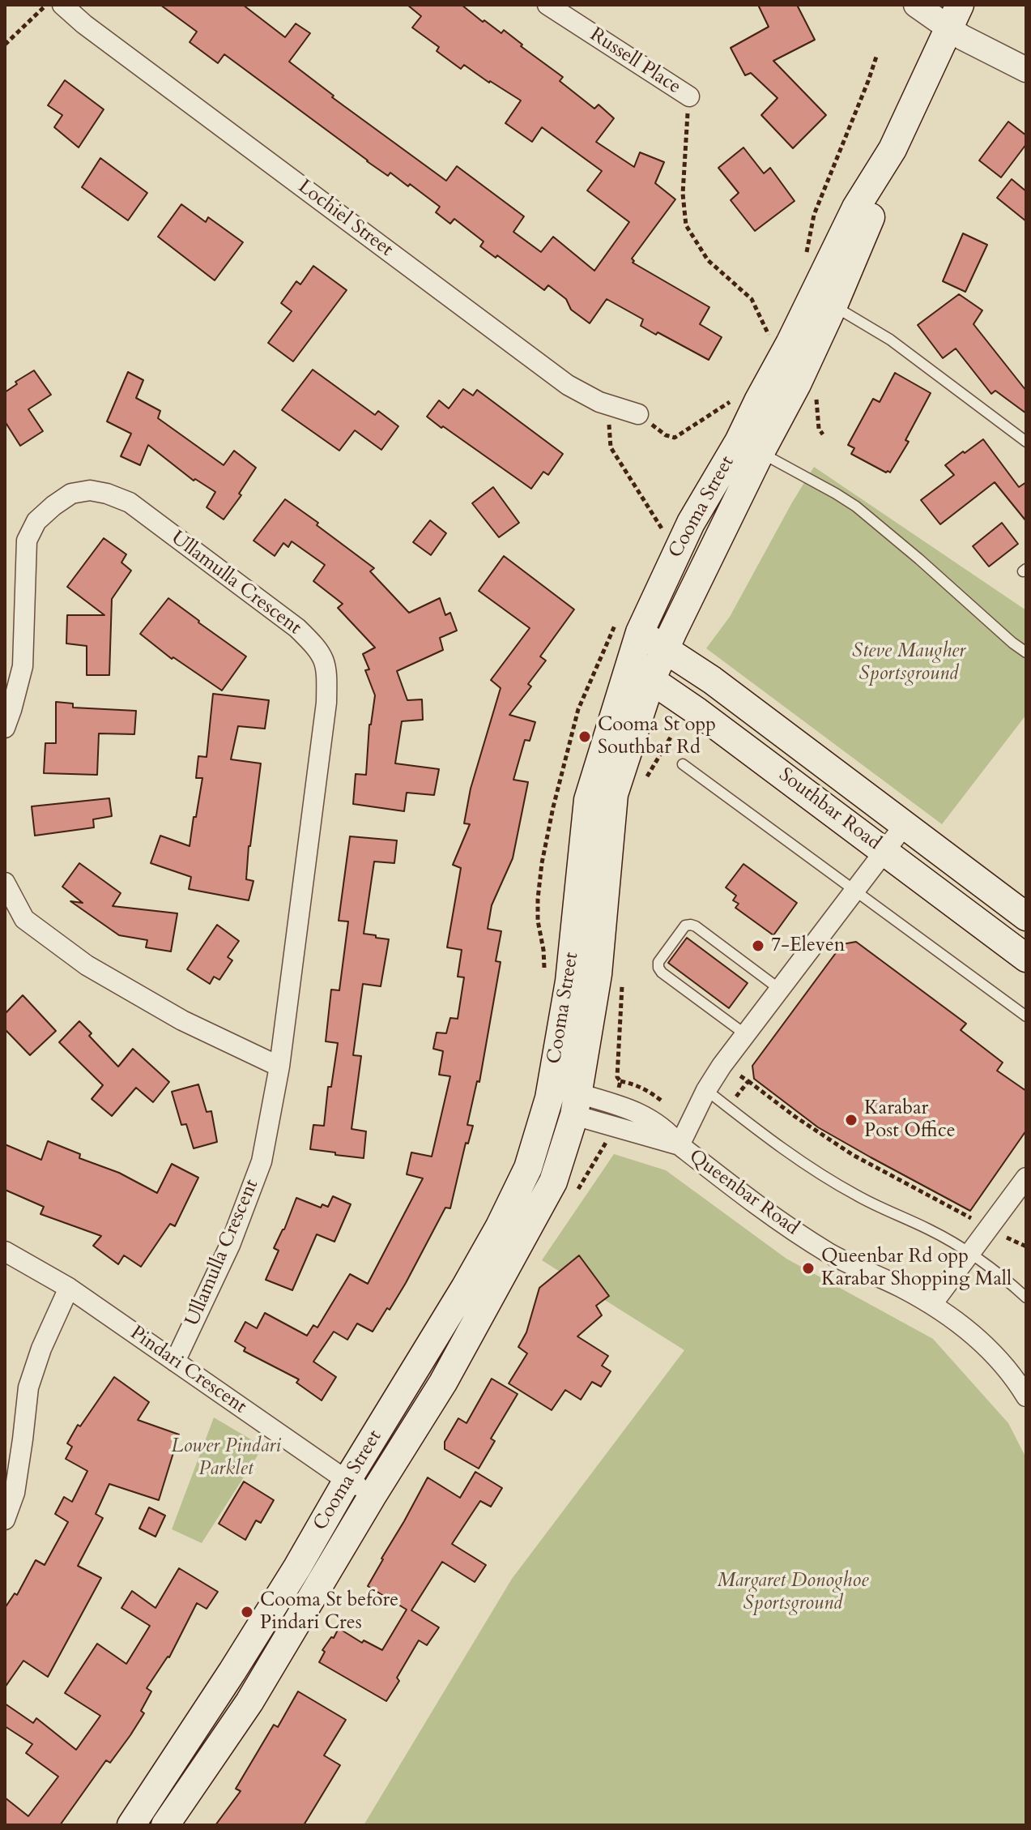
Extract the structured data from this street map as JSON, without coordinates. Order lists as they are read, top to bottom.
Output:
{
  "streets": {
    "main road": ["Cooma Street", "Southbar Road"],
    "street": [
      "Russell Place",
      "Lochiel Street",
      "Ullamulla Crescent",
      "Queenbar Road",
      "Pindari Crescent"
    ]
  },
  "crossings": [
    ["Cooma Street", "Southbar Road"],
    ["Cooma Street", "Queenbar Road"],
    ["Cooma Street", "Pindari Crescent"],
    ["Ullamulla Crescent", "Pindari Crescent"]
  ],
  "parks": ["Steve Maugher Sportsground", "Lower Pindari Parklet", "Margaret Donoghoe Sportsground"],
  "places": [
    "Cooma St opp Southbar Rd",
    "7-Eleven",
    "Karabar Post Office",
    "Queenbar Rd opp Karabar Shopping Mall",
    "Cooma St before Pindari Cres"
  ]
}
